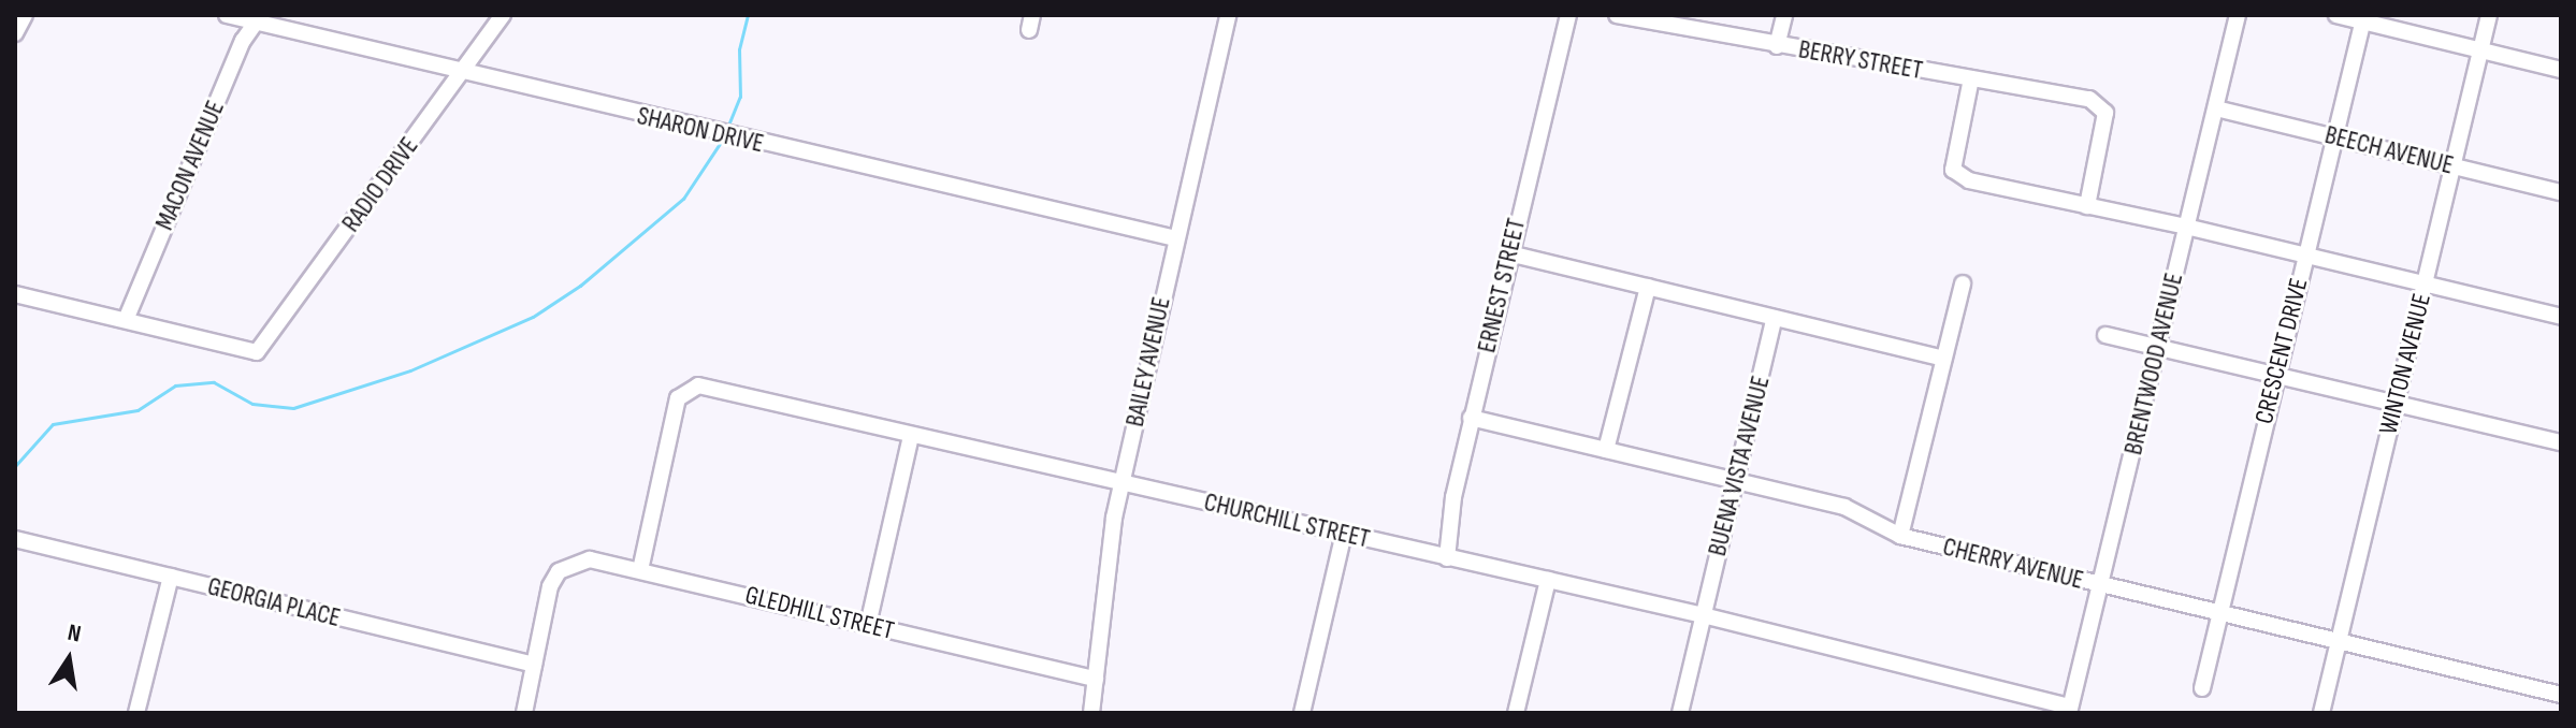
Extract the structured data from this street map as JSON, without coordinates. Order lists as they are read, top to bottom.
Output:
{
  "streets": {
    "street": [
      "BERRY STREET",
      "SHARON DRIVE",
      "BEECH AVENUE",
      "MACON AVENUE",
      "RADIO DRIVE",
      "ERNEST STREET",
      "CRESCENT DRIVE",
      "BAILEY AVENUE",
      "BRENTWOOD AVENUE",
      "WINTON AVENUE",
      "BUENA VISTA AVENUE",
      "CHURCHILL STREET",
      "CHERRY AVENUE",
      "GEORGIA PLACE",
      "GLEDHILL STREET"
    ]
  },
  "crossings": [
    ["SHARON DRIVE", "MACON AVENUE"],
    ["SHARON DRIVE", "RADIO DRIVE"],
    ["SHARON DRIVE", "BAILEY AVENUE"],
    ["BEECH AVENUE", "CRESCENT DRIVE"],
    ["BEECH AVENUE", "BRENTWOOD AVENUE"],
    ["BEECH AVENUE", "WINTON AVENUE"],
    ["MACON AVENUE", "RADIO DRIVE"],
    ["ERNEST STREET", "CHURCHILL STREET"],
    ["ERNEST STREET", "CHERRY AVENUE"],
    ["CRESCENT DRIVE", "CHERRY AVENUE"],
    ["BAILEY AVENUE", "CHURCHILL STREET"],
    ["BAILEY AVENUE", "GLEDHILL STREET"],
    ["BRENTWOOD AVENUE", "CHURCHILL STREET"],
    ["BRENTWOOD AVENUE", "CHERRY AVENUE"],
    ["WINTON AVENUE", "CHERRY AVENUE"],
    ["BUENA VISTA AVENUE", "CHURCHILL STREET"],
    ["BUENA VISTA AVENUE", "CHERRY AVENUE"],
    ["CHURCHILL STREET", "GLEDHILL STREET"],
    ["GEORGIA PLACE", "GLEDHILL STREET"]
  ],
  "north": "top"
}
